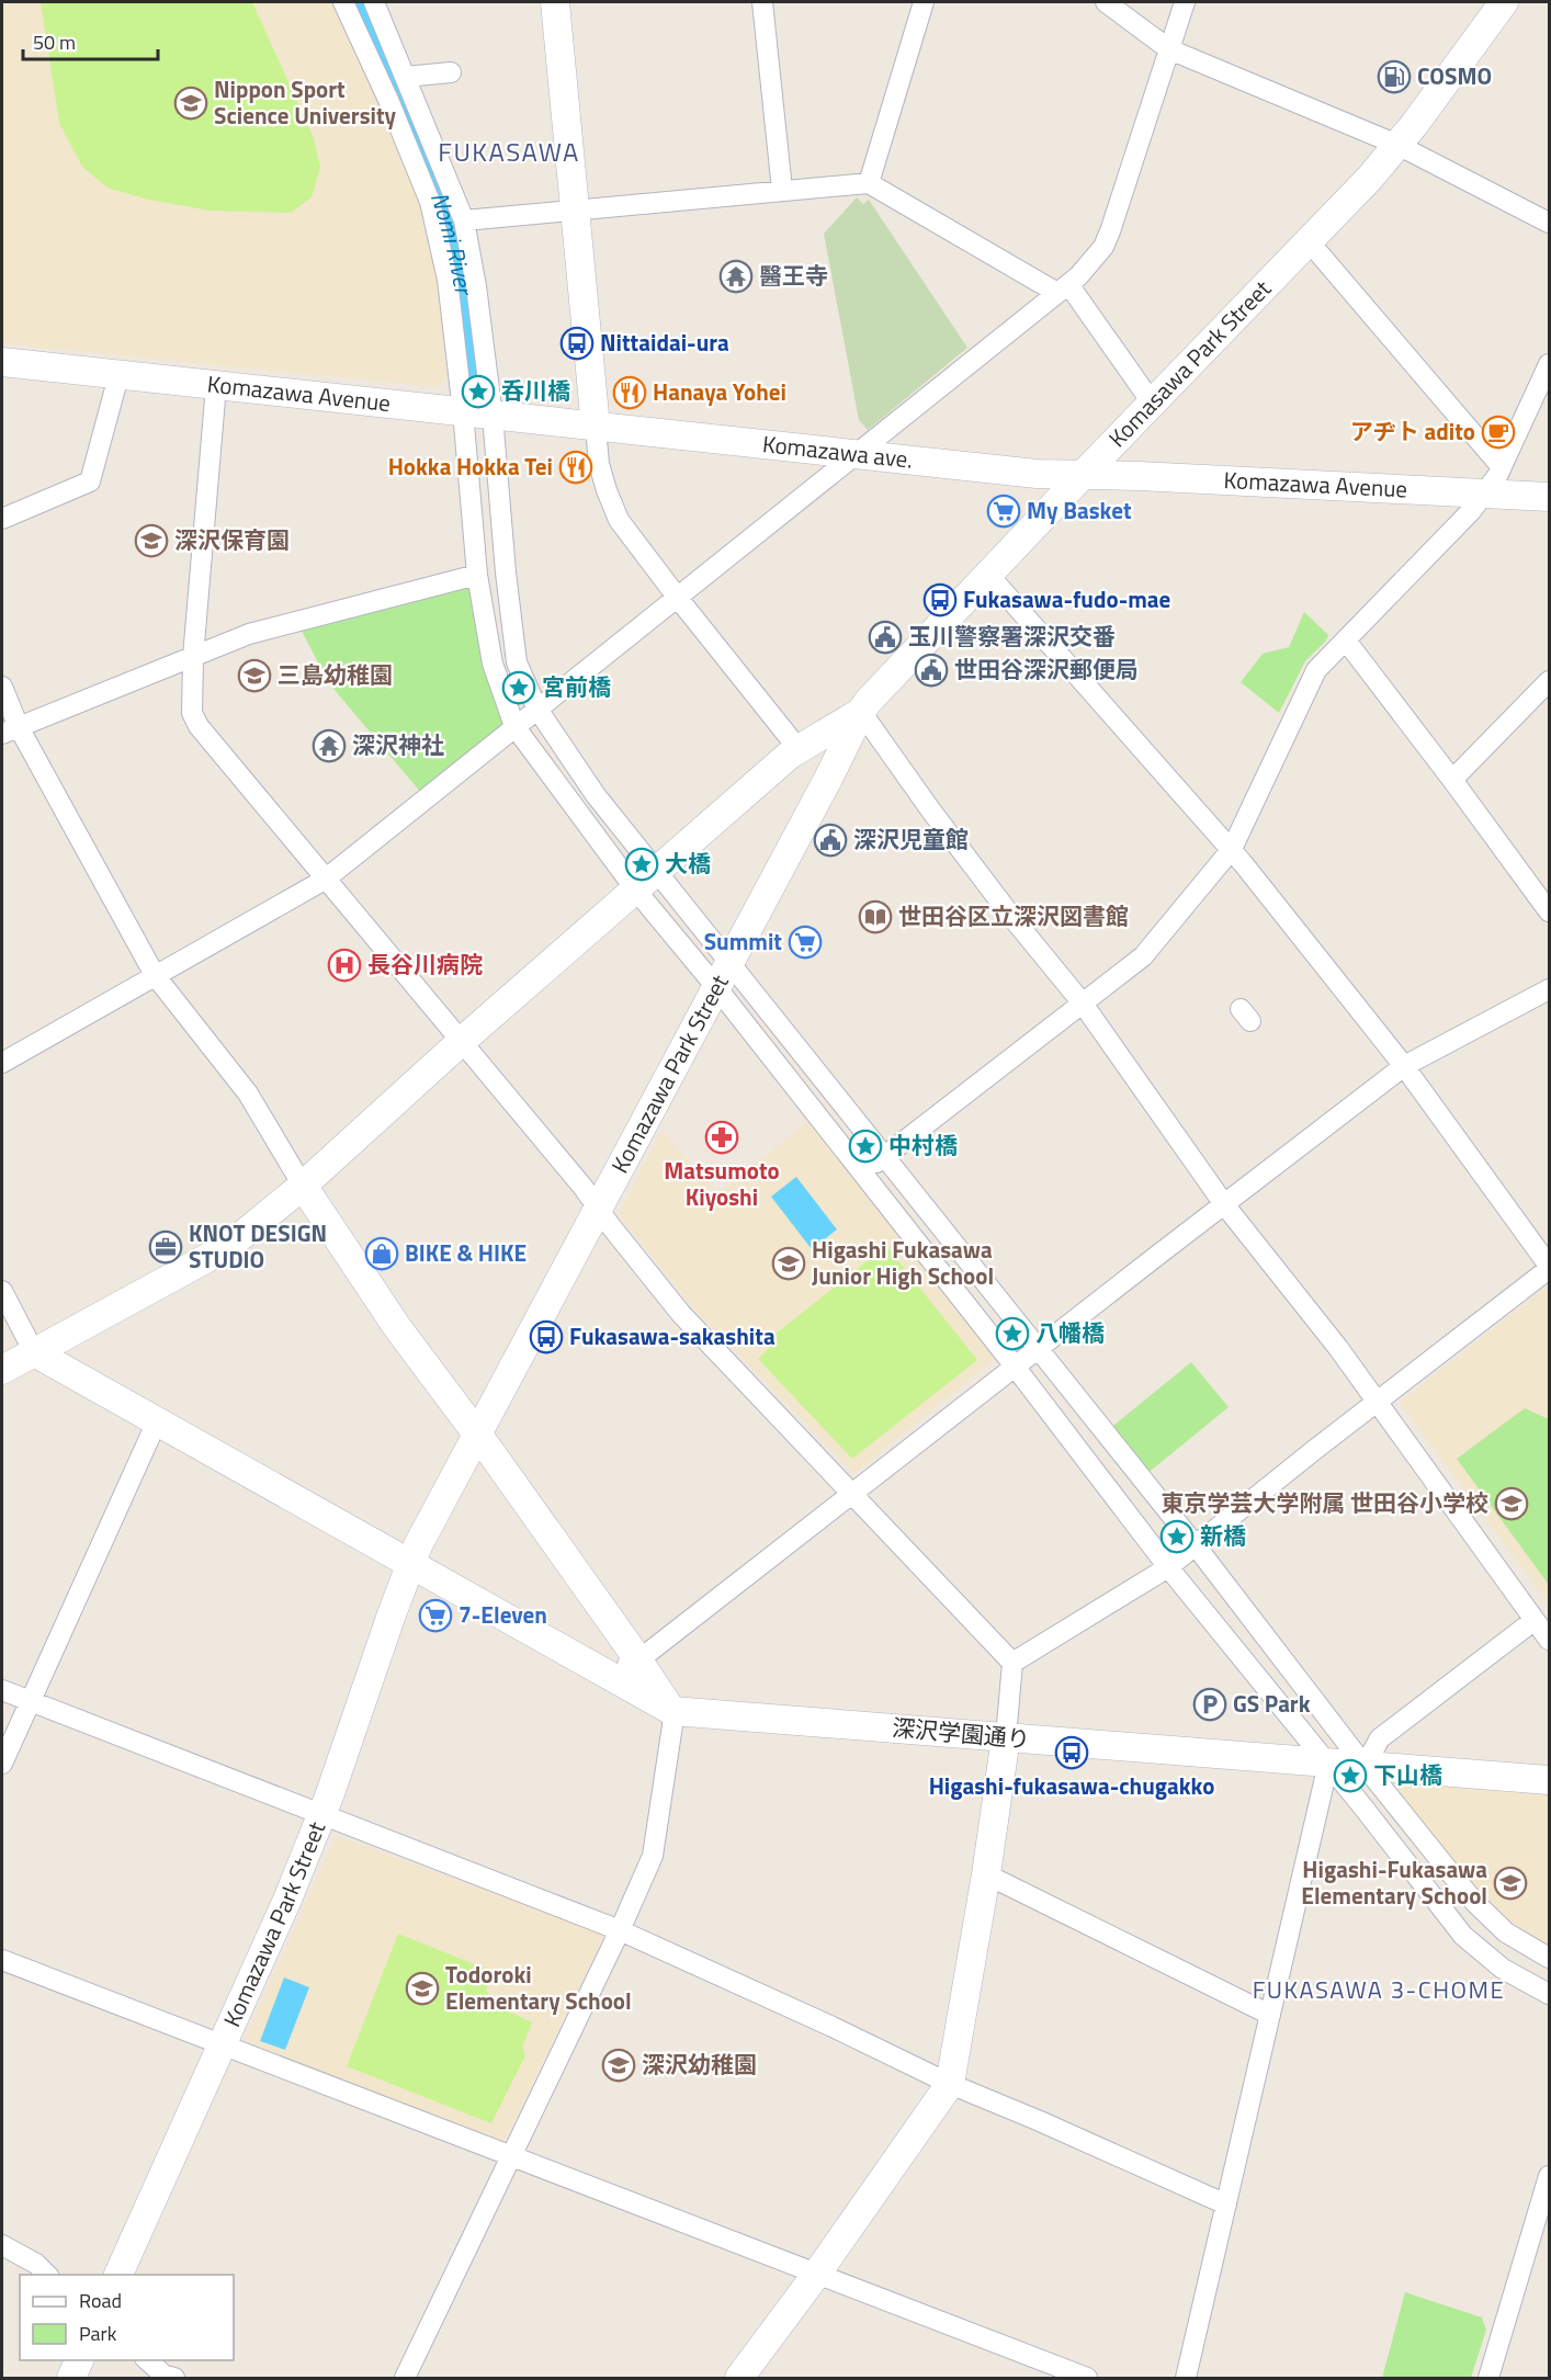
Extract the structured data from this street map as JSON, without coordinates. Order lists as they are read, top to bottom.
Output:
{
  "streets": {
    "street": [
      "Komasawa Park Street",
      "Komazawa Avenue",
      "Komazawa ave.",
      "Komazawa Park Street",
      "深沢学園通り"
    ]
  },
  "crossings": [
    ["Komasawa Park Street", "Komazawa Avenue"],
    ["Komasawa Park Street", "Komazawa ave."],
    ["Komasawa Park Street", "Komazawa Park Street"],
    ["Komazawa Avenue", "Komazawa ave."],
    ["Komazawa Park Street", "深沢学園通り"]
  ],
  "districts": ["FUKASAWA", "FUKASAWA 3-CHOME"],
  "water": ["Nomi River"],
  "places": {
    "fuel station": ["COSMO"],
    "school or university": [
      "Nippon Sport Science University",
      "深沢保育園",
      "三島幼稚園",
      "Higashi Fukasawa Junior High School",
      "東京学芸大学附属 世田谷小学校",
      "Higashi-Fukasawa Elementary School",
      "Todoroki Elementary School",
      "深沢幼稚園"
    ],
    "temple": ["醫王寺", "深沢神社"],
    "bus stop": [
      "Nittaidai-ura",
      "Fukasawa-fudo-mae",
      "Fukasawa-sakashita",
      "Higashi-fukasawa-chugakko"
    ],
    "place": [
      "呑川橋",
      "宮前橋",
      "大橋",
      "中村橋",
      "八幡橋",
      "新橋",
      "下山橋"
    ],
    "restaurant": ["Hanaya Yohei", "Hokka Hokka Tei"],
    "cafe": ["アヂト adito"],
    "supermarket": ["My Basket", "Summit", "7-Eleven"],
    "public building": ["玉川警察署深沢交番", "世田谷深沢郵便局", "深沢児童館"],
    "library": ["世田谷区立深沢図書館"],
    "hospital": ["長谷川病院"],
    "pharmacy": ["Matsumoto Kiyoshi"],
    "office": ["KNOT DESIGN STUDIO"],
    "shop": ["BIKE & HIKE"],
    "parking": ["GS Park"]
  },
  "legend": ["Road", "Park"],
  "scale_bar": "50 m"
}
